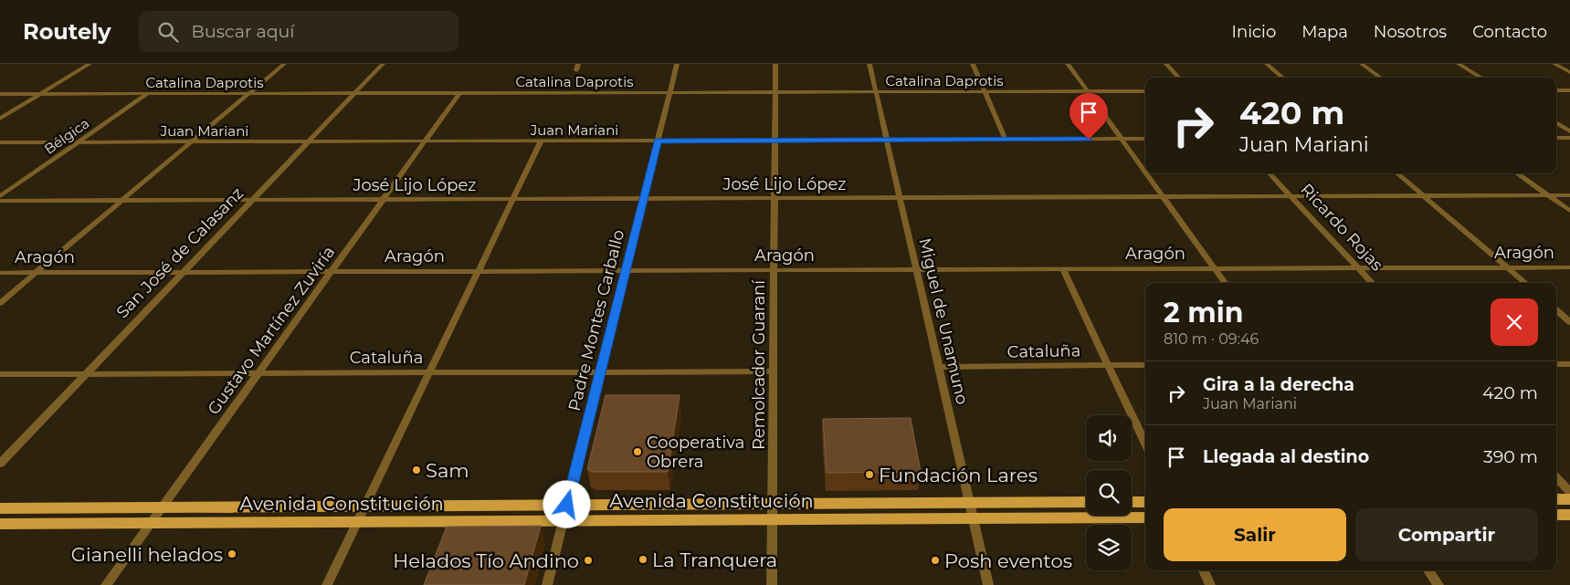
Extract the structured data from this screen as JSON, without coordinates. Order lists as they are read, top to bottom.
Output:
{
  "streets": {
    "main road": ["Avenida Constitución"],
    "street": [
      "Catalina Daprotis",
      "Juan Mariani",
      "Bélgica",
      "José Lijo López",
      "Ricardo Rojas",
      "San José de Calasanz",
      "Aragón",
      "Padre Montes Carballo",
      "Miguel de Unamuno",
      "Gustavo Martínez Zuviría",
      "Cataluña",
      "Remolcador Guaraní"
    ]
  },
  "crossings": [
    ["Catalina Daprotis", "Bélgica"],
    ["Catalina Daprotis", "San José de Calasanz"],
    ["Catalina Daprotis", "Padre Montes Carballo"],
    ["Catalina Daprotis", "Miguel de Unamuno"],
    ["Catalina Daprotis", "Gustavo Martínez Zuviría"],
    ["Catalina Daprotis", "Remolcador Guaraní"],
    ["Juan Mariani", "Bélgica"],
    ["Juan Mariani", "San José de Calasanz"],
    ["Juan Mariani", "Padre Montes Carballo"],
    ["Juan Mariani", "Miguel de Unamuno"],
    ["Juan Mariani", "Gustavo Martínez Zuviría"],
    ["Juan Mariani", "Remolcador Guaraní"],
    ["José Lijo López", "Ricardo Rojas"],
    ["José Lijo López", "San José de Calasanz"],
    ["José Lijo López", "Padre Montes Carballo"],
    ["José Lijo López", "Miguel de Unamuno"],
    ["José Lijo López", "Gustavo Martínez Zuviría"],
    ["José Lijo López", "Remolcador Guaraní"],
    ["Ricardo Rojas", "Aragón"],
    ["San José de Calasanz", "Aragón"],
    ["San José de Calasanz", "Cataluña"],
    ["Aragón", "Padre Montes Carballo"],
    ["Aragón", "Miguel de Unamuno"],
    ["Aragón", "Gustavo Martínez Zuviría"],
    ["Aragón", "Remolcador Guaraní"],
    ["Padre Montes Carballo", "Cataluña"],
    ["Padre Montes Carballo", "Avenida Constitución"],
    ["Miguel de Unamuno", "Cataluña"],
    ["Miguel de Unamuno", "Avenida Constitución"],
    ["Gustavo Martínez Zuviría", "Cataluña"],
    ["Gustavo Martínez Zuviría", "Avenida Constitución"],
    ["Cataluña", "Remolcador Guaraní"],
    ["Remolcador Guaraní", "Avenida Constitución"]
  ],
  "places": [
    "Cooperativa Obrera",
    "Sam",
    "Fundación Lares",
    "Gianelli helados",
    "La Tranquera",
    "Helados Tío Andino",
    "Posh eventos"
  ],
  "page": {
    "header": "Routely",
    "search": "Buscar aquí",
    "nav": [
      "Inicio",
      "Mapa",
      "Nosotros",
      "Contacto"
    ],
    "turn": ["420 m", "Juan Mariani"],
    "heading": ["2 min", "810 m · 09:46"],
    "list": [
      {
        "name": "Gira a la derecha",
        "note": "Juan Mariani",
        "value": "420 m"
      },
      {
        "name": "Llegada al destino",
        "value": "390 m"
      }
    ],
    "buttons": ["Salir", "Compartir"]
  }
}
